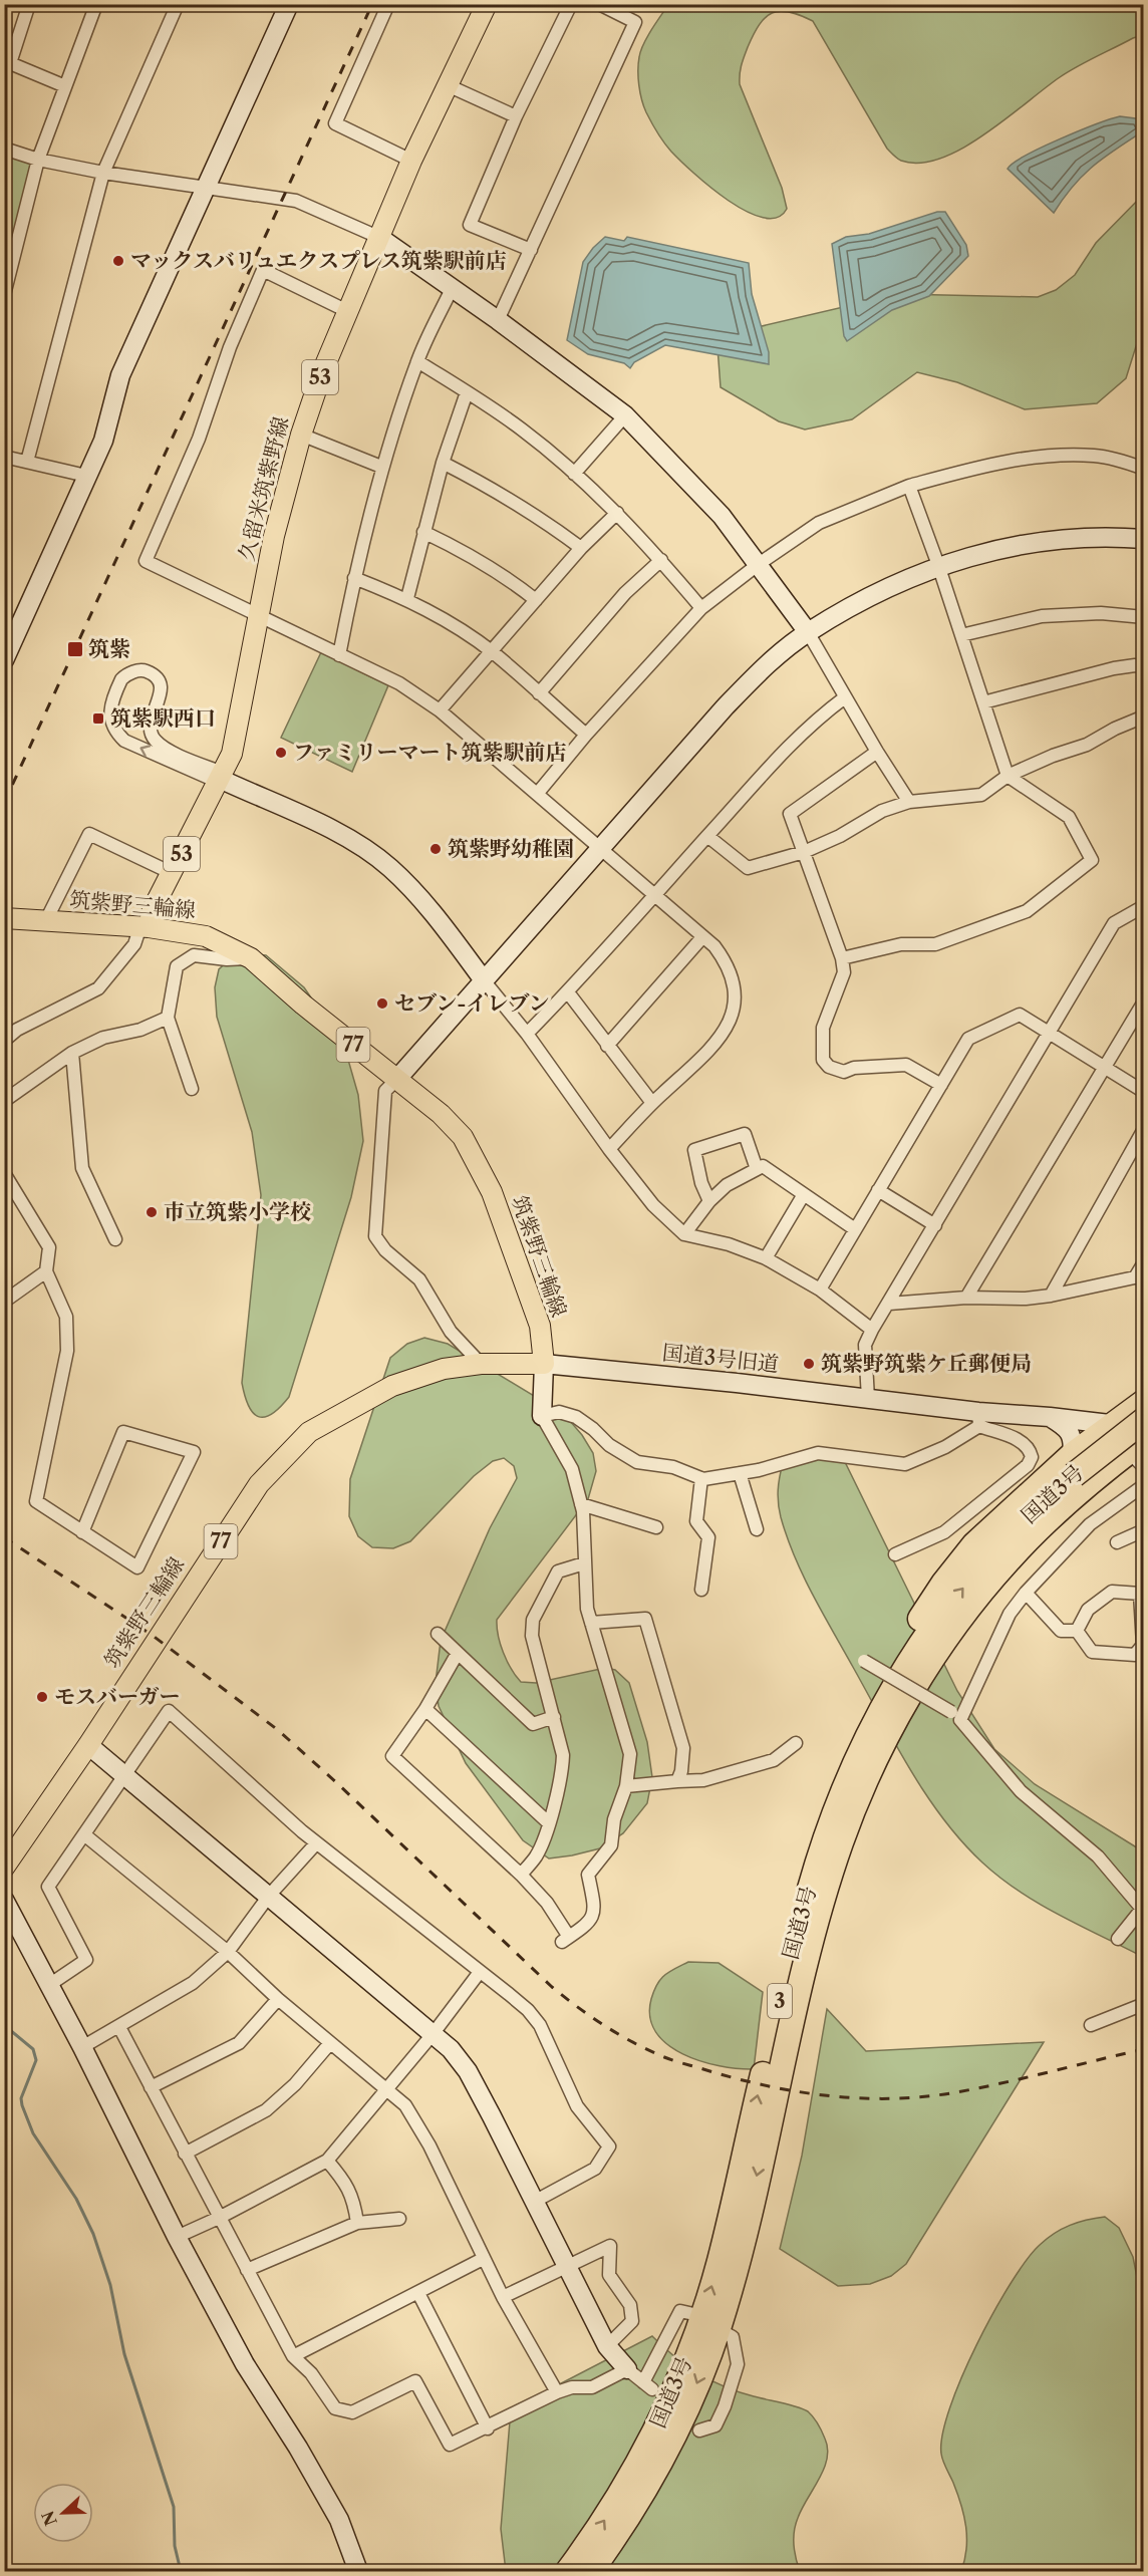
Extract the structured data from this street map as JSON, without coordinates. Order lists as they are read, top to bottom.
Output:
{
  "streets": {
    "highway": ["国道3号", "3"],
    "main road": [
      "53",
      "久留米筑紫野線",
      "筑紫野三輪線",
      "77"
    ],
    "street": ["国道3号旧道"]
  },
  "crossings": [
    ["久留米筑紫野線", "筑紫野三輪線"],
    ["筑紫野三輪線", "国道3号旧道"]
  ],
  "places": {
    "other": [
      "マックスバリュエクスプレス筑紫駅前店",
      "ファミリーマート筑紫駅前店",
      "筑紫野幼稚園",
      "セブン-イレブン",
      "市立筑紫小学校",
      "筑紫野筑紫ケ丘郵便局",
      "モスバーガー"
    ],
    "transit": ["筑紫", "筑紫駅西口"]
  },
  "north": "left"
}
